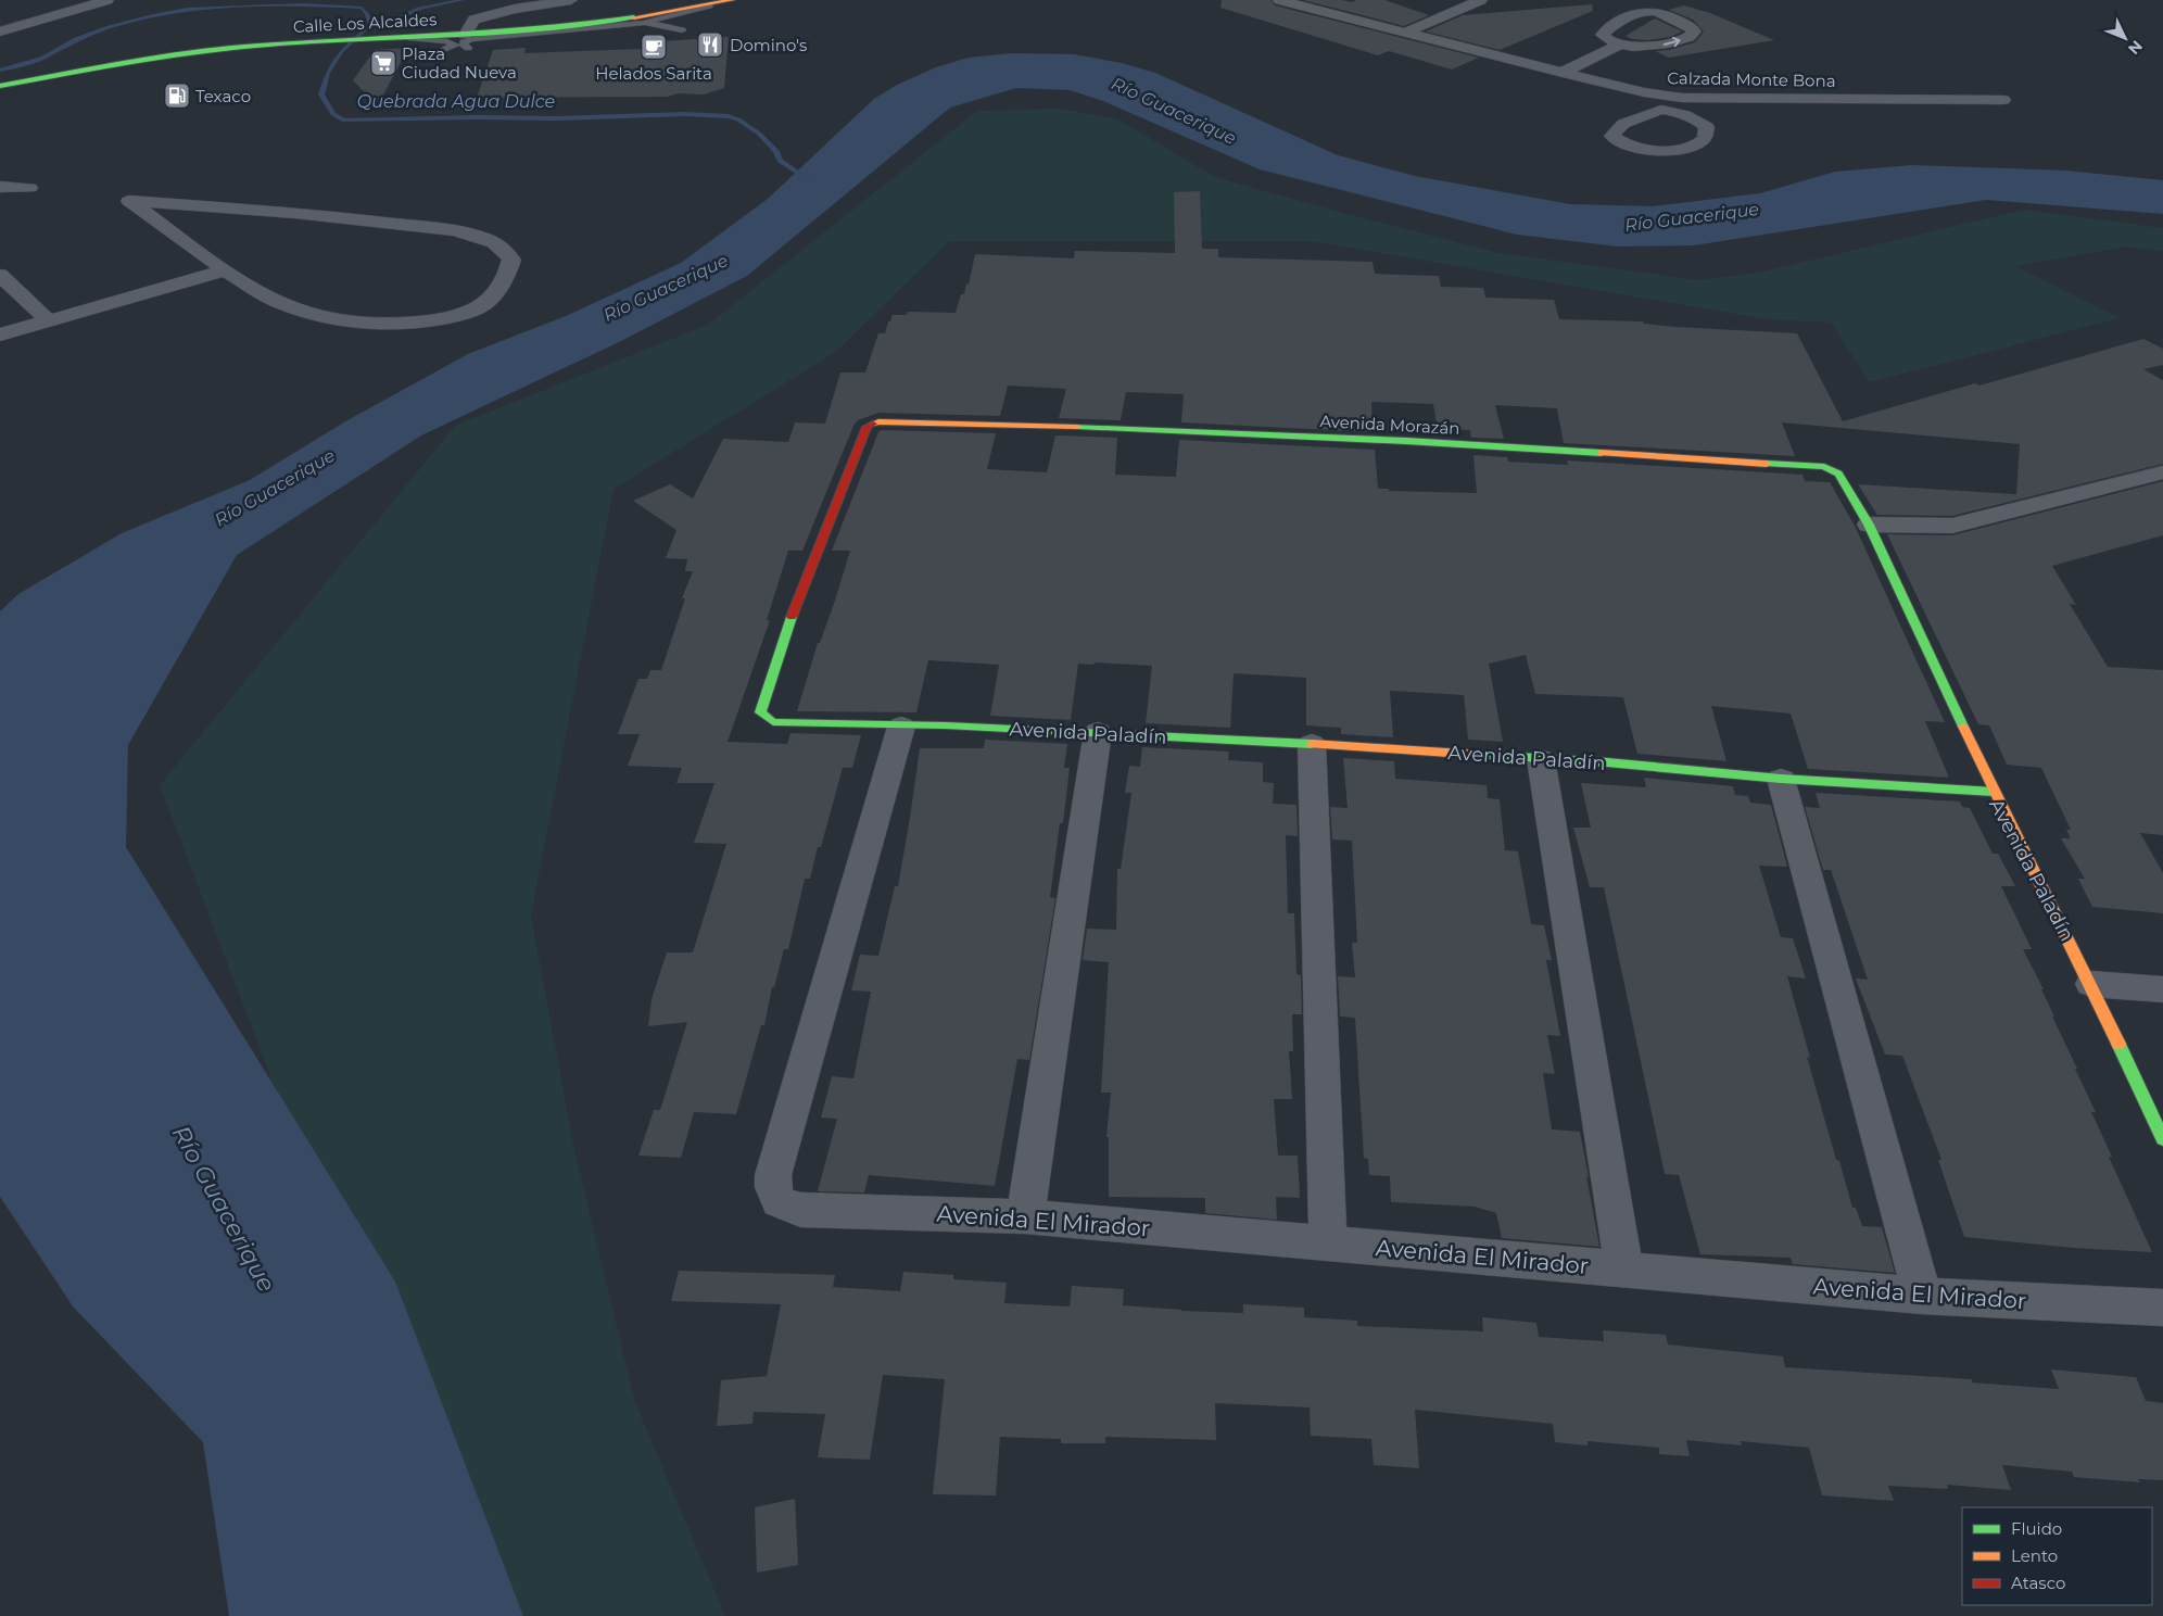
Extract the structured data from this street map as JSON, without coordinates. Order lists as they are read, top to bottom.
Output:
{
  "streets": {
    "street": [
      "Calle Los Alcaldes",
      "Calzada Monte Bona",
      "Avenida Morazán",
      "Avenida Paladín",
      "Avenida El Mirador"
    ]
  },
  "crossings": [
    ["Avenida Morazán", "Avenida Paladín"],
    ["Avenida Paladín", "Avenida El Mirador"]
  ],
  "water": ["Quebrada Agua Dulce", "Río Guacerique"],
  "places": {
    "restaurant": ["Domino's"],
    "cafe": ["Helados Sarita"],
    "supermarket": ["Plaza Ciudad Nueva"],
    "fuel station": ["Texaco"]
  },
  "legend": ["Fluido", "Lento", "Atasco"],
  "north": "bottom right"
}
